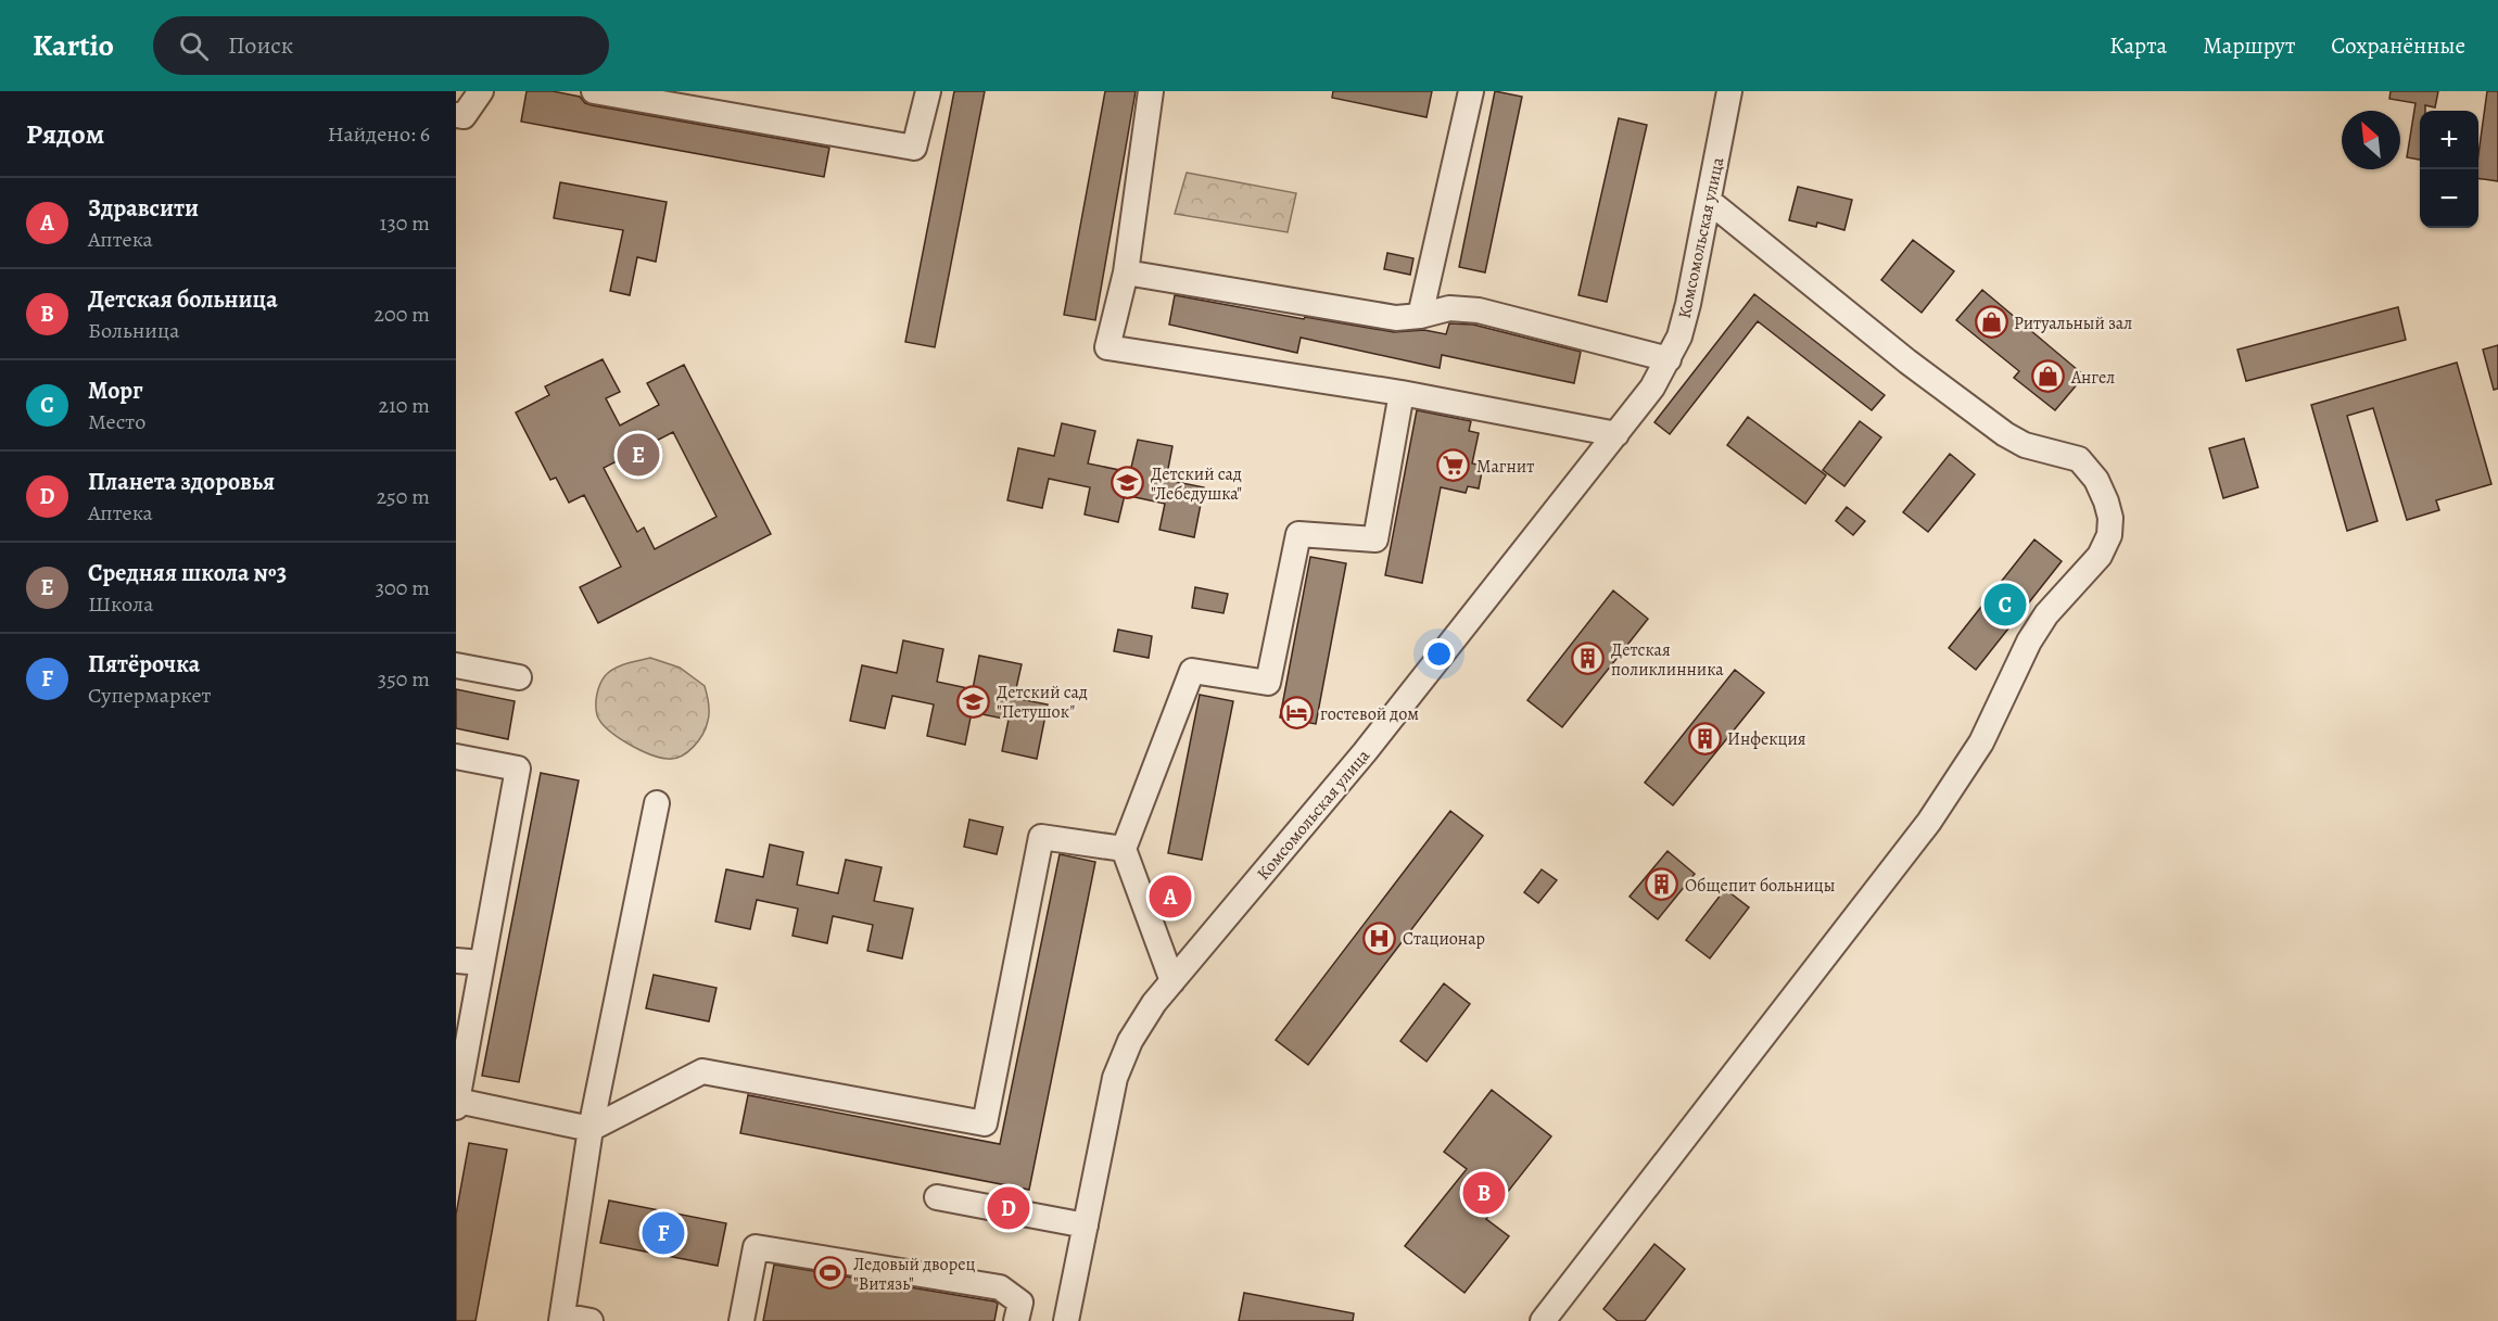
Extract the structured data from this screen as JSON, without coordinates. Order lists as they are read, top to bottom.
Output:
{
  "streets": {
    "street": ["Комсомольская улица"]
  },
  "places": {
    "shop": ["Ритуальный зал", "Ангел"],
    "supermarket": ["Магнит"],
    "school or university": ["Детский сад \"Лебедушка\"", "Детский сад \"Петушок\""],
    "building": ["Детская поликлинника", "Инфекция", "Общепит больницы"],
    "hotel": ["гостевой дом"],
    "hospital": ["Стационар"],
    "sports": ["Ледовый дворец \"Витязь\""]
  },
  "north": "top left",
  "page": {
    "header": "Kartio",
    "search": "Поиск",
    "nav": ["Карта", "Маршрут", "Сохранённые"],
    "heading": ["Рядом", "Найдено: 6"],
    "map_buttons": ["+", "−"],
    "list": [
      {
        "mark": "A",
        "name": "Здравсити",
        "note": "Аптека",
        "value": "130 m"
      },
      {
        "mark": "B",
        "name": "Детская больница",
        "note": "Больница",
        "value": "200 m"
      },
      {
        "mark": "C",
        "name": "Морг",
        "note": "Место",
        "value": "210 m"
      },
      {
        "mark": "D",
        "name": "Планета здоровья",
        "note": "Аптека",
        "value": "250 m"
      },
      {
        "mark": "E",
        "name": "Средняя школа №3",
        "note": "Школа",
        "value": "300 m"
      },
      {
        "mark": "F",
        "name": "Пятёрочка",
        "note": "Супермаркет",
        "value": "350 m"
      }
    ],
    "pins": [
      "E",
      "C",
      "A",
      "B",
      "D",
      "F"
    ]
  }
}
